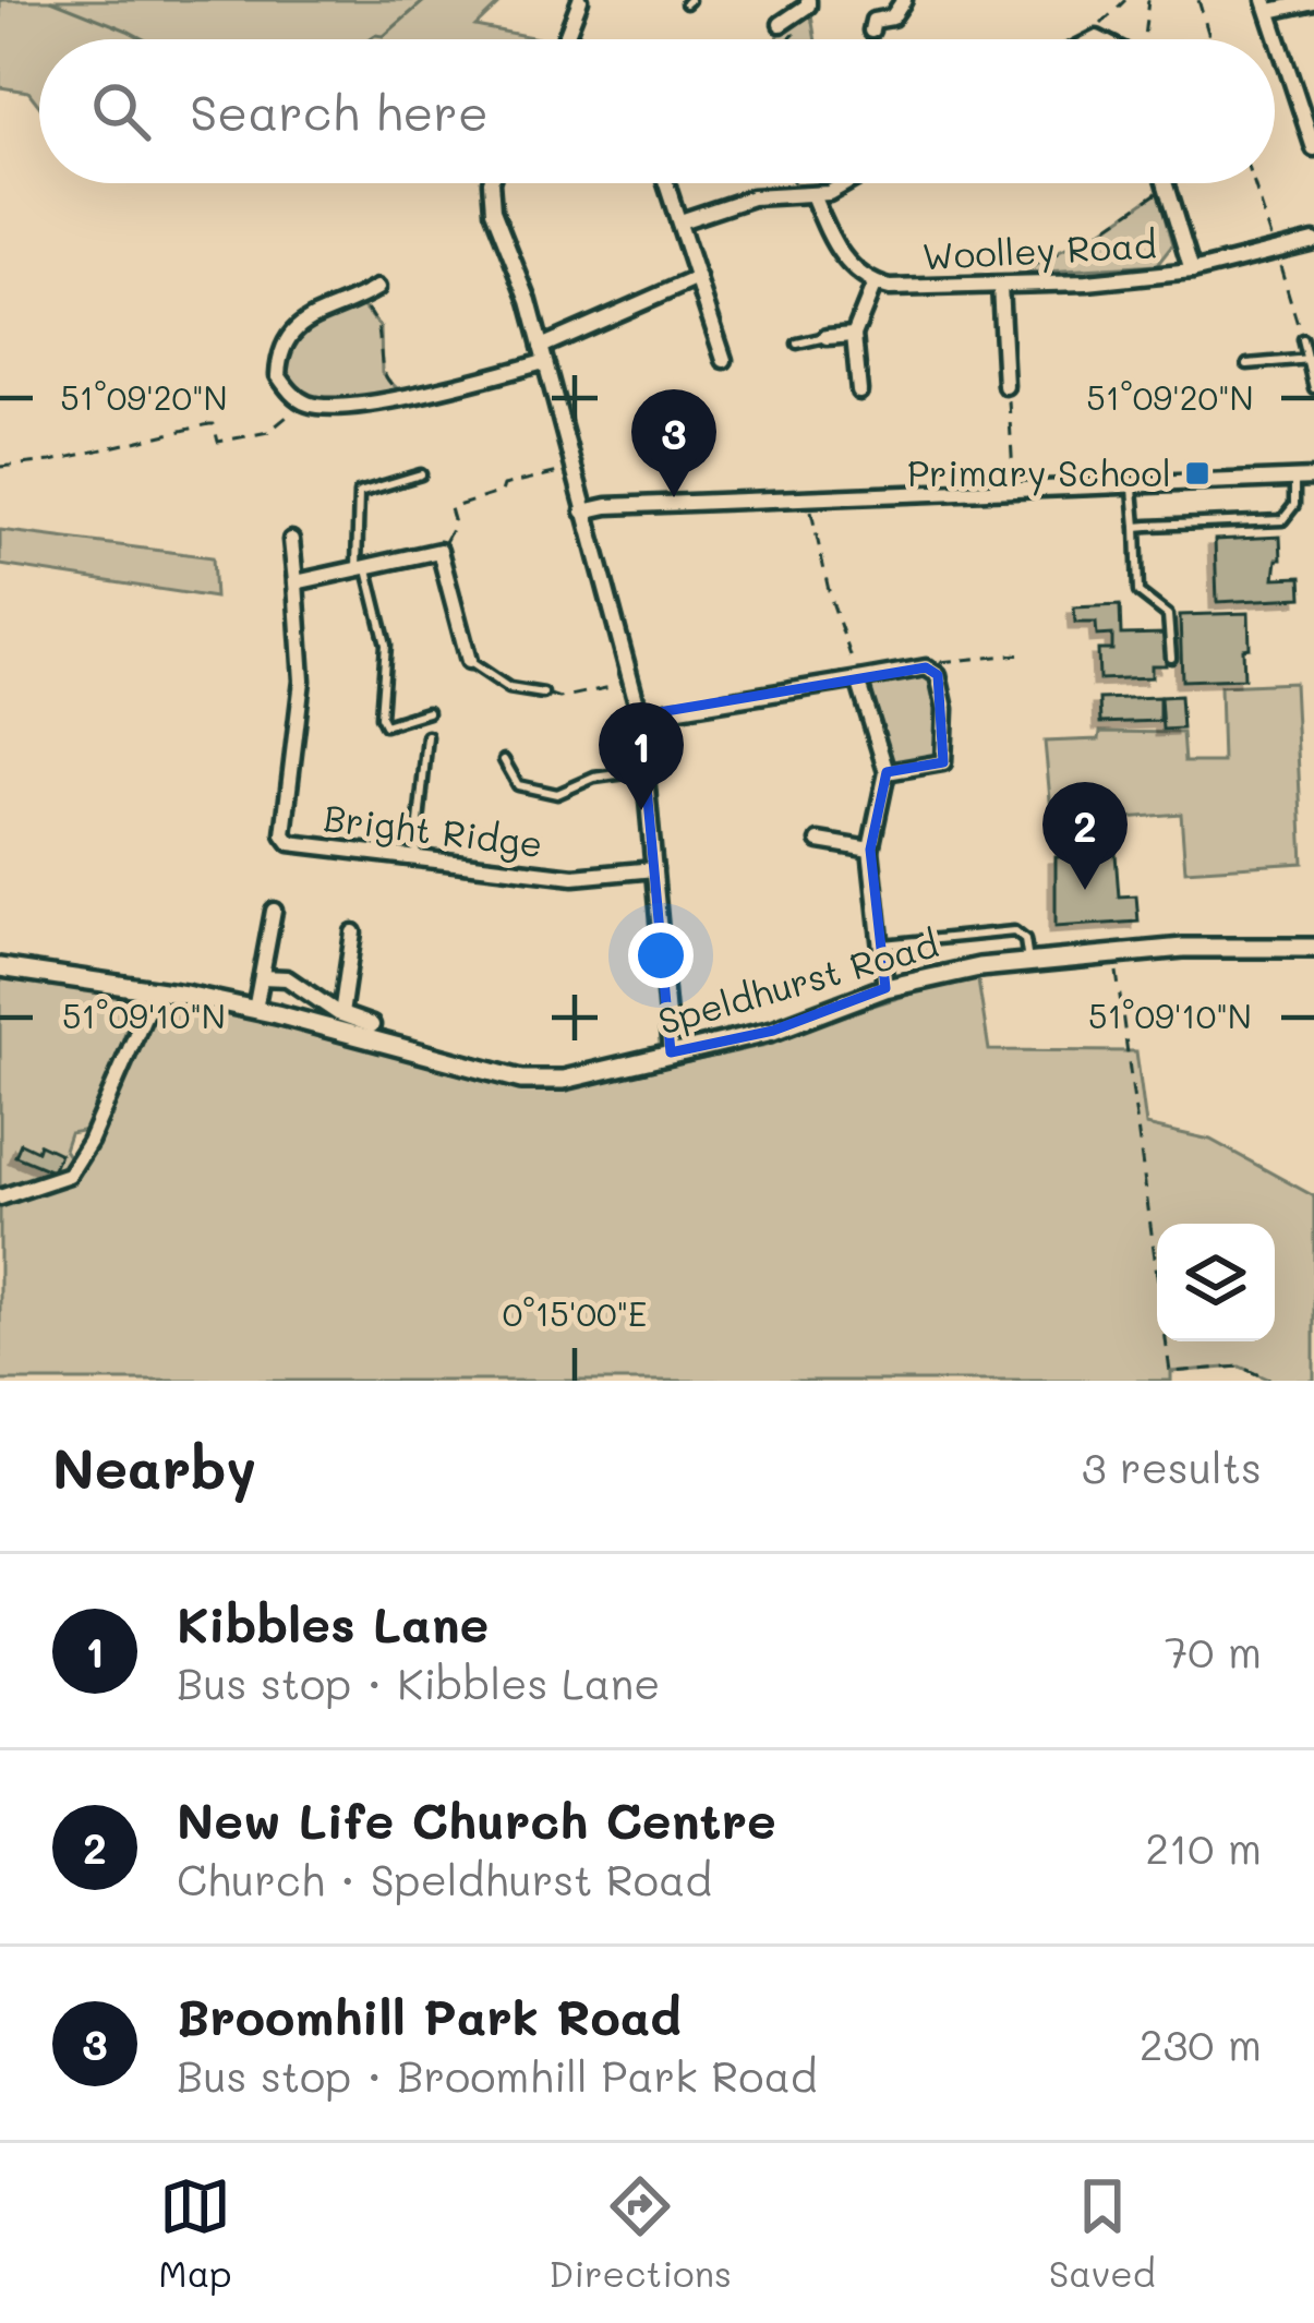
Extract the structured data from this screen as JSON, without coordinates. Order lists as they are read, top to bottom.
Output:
{
  "streets": {
    "street": ["Woolley Road", "Bright Ridge", "Speldhurst Road"]
  },
  "places": {
    "transit": ["Primary School"]
  },
  "page": {
    "search": "Search here",
    "pins": ["3", "1", "2"],
    "heading": ["Nearby", "3 results"],
    "list": [
      {
        "mark": "1",
        "name": "Kibbles Lane",
        "note": "Bus stop · Kibbles Lane",
        "value": "70 m"
      },
      {
        "mark": "2",
        "name": "New Life Church Centre",
        "note": "Church · Speldhurst Road",
        "value": "210 m"
      },
      {
        "mark": "3",
        "name": "Broomhill Park Road",
        "note": "Bus stop · Broomhill Park Road",
        "value": "230 m"
      }
    ],
    "nav": ["Map", "Directions", "Saved"]
  },
  "coordinates": ["51°09'20\"N", "51°09'10\"N", "0°15'00\"E"]
}
